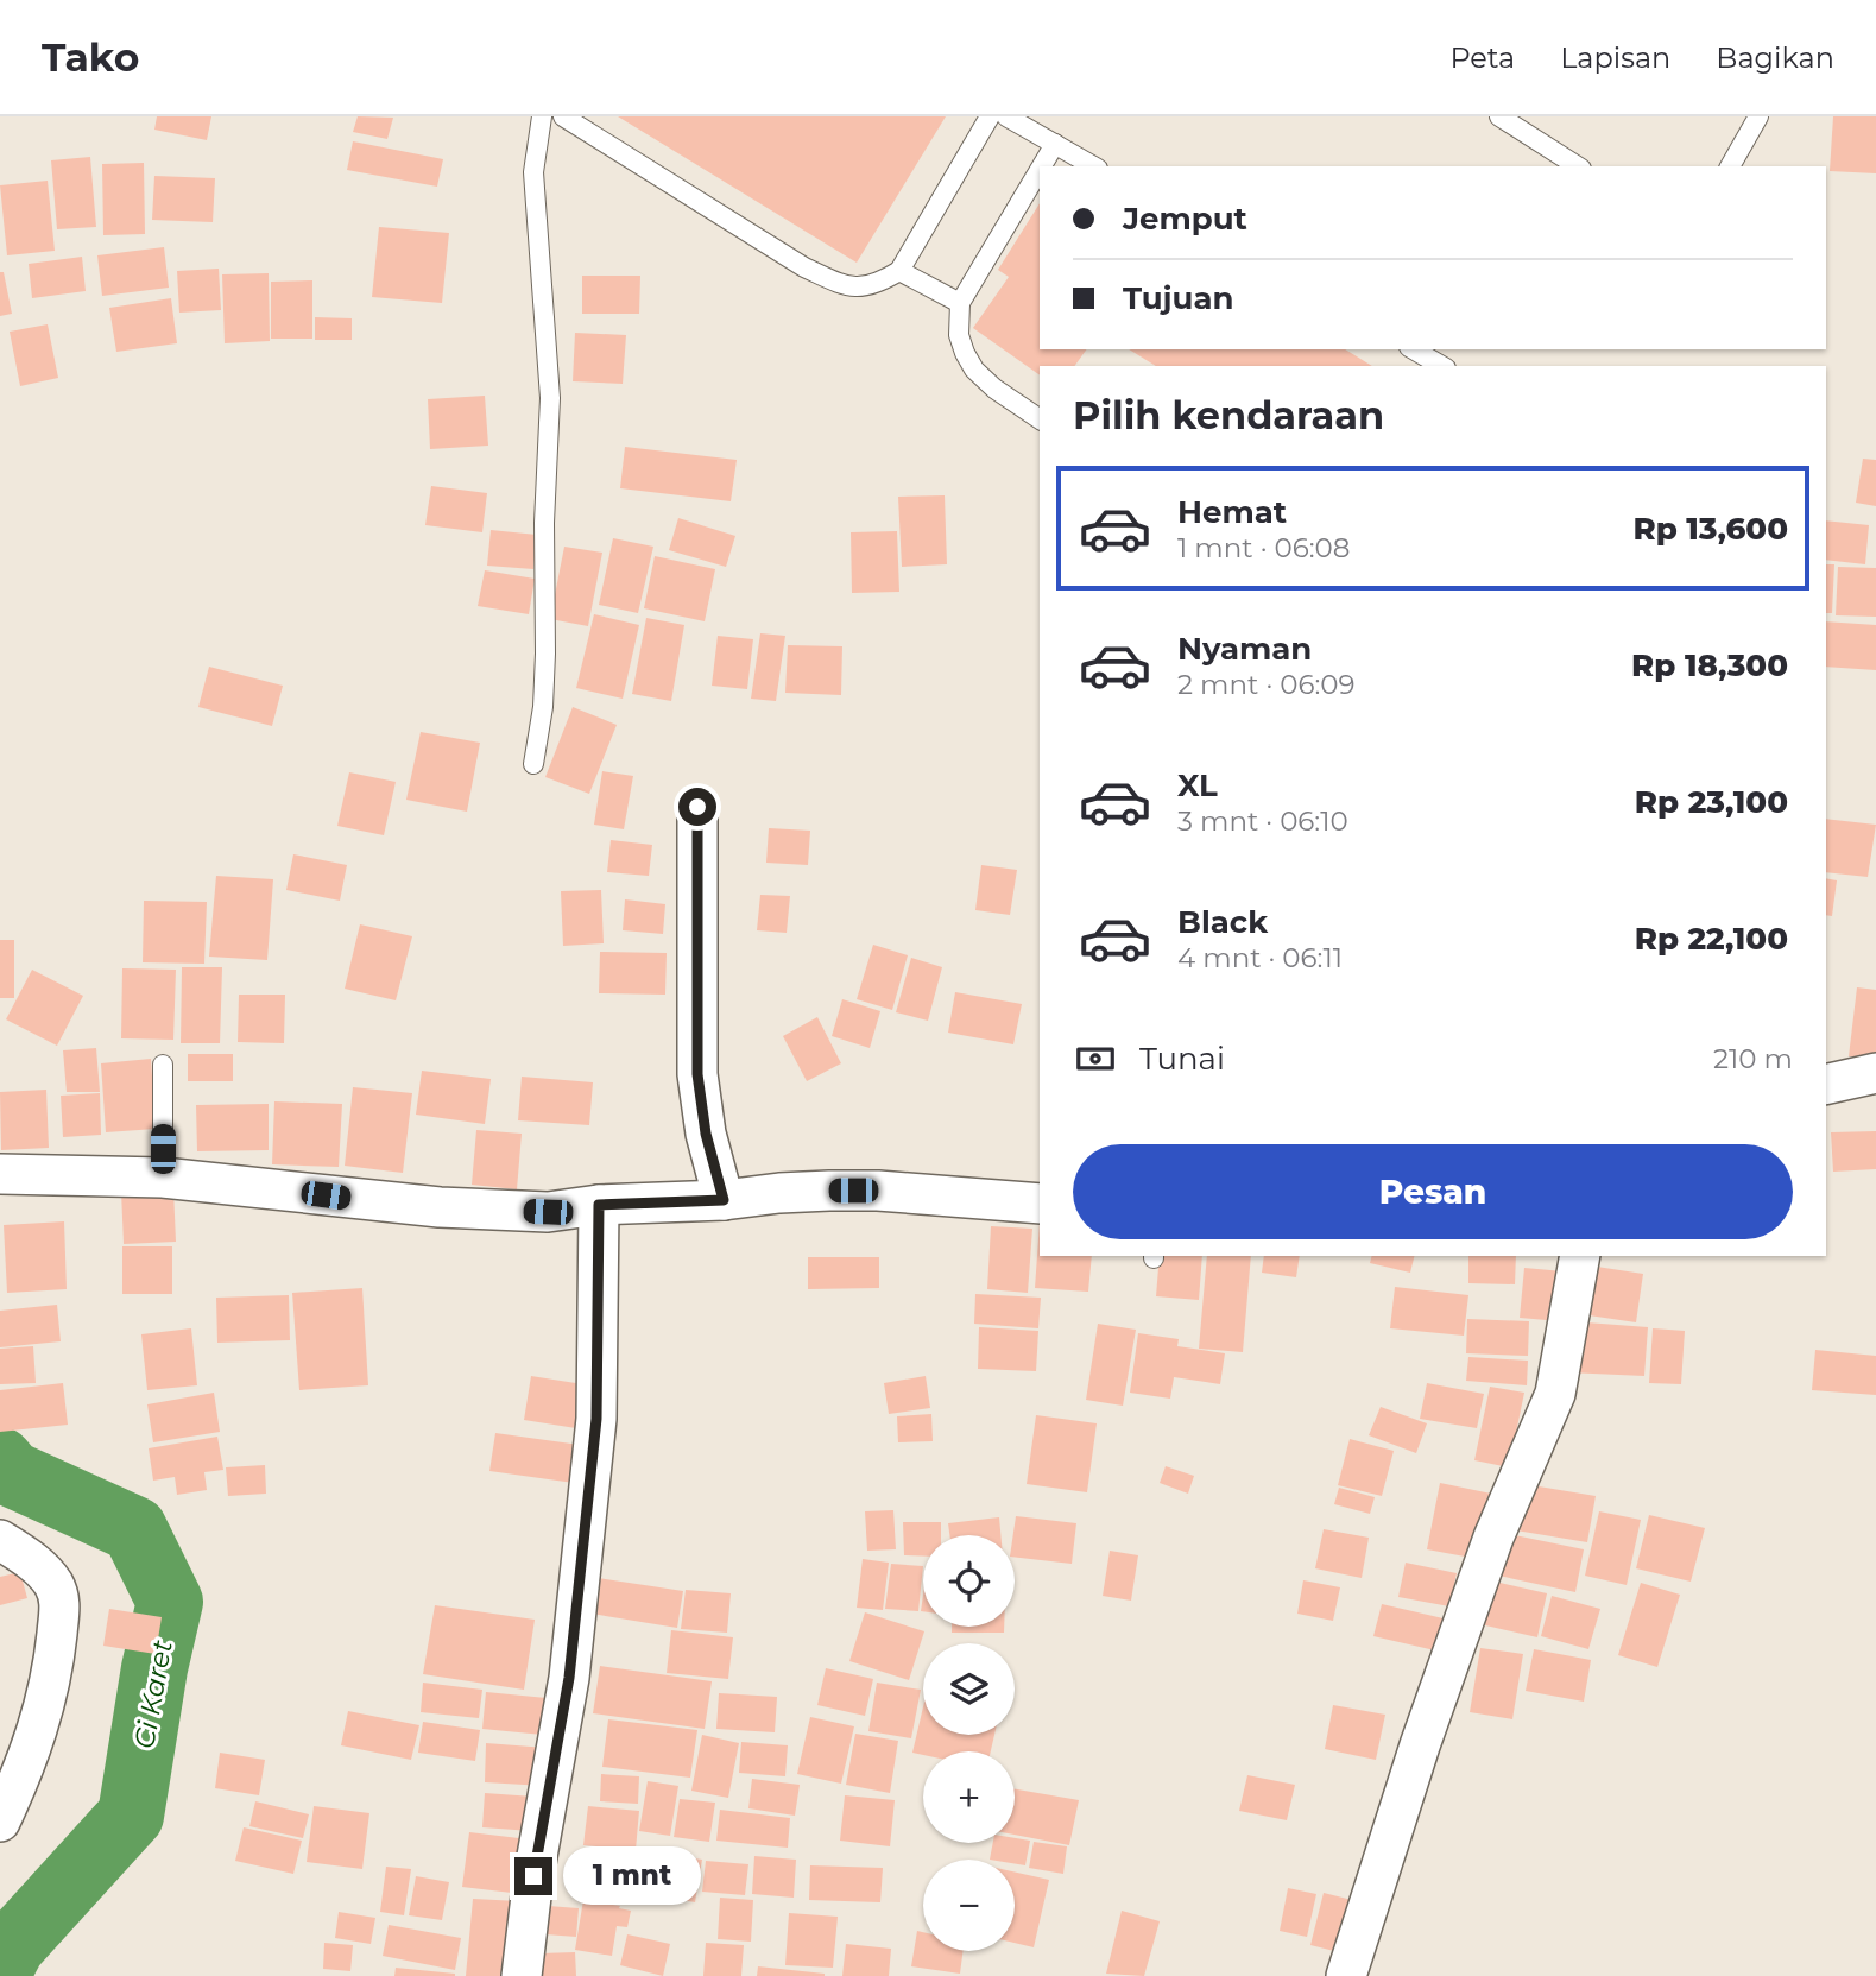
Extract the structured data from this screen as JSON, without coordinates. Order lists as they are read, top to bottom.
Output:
{
  "water": ["Ci Karet"],
  "page": {
    "header": "Tako",
    "nav": ["Peta", "Lapisan", "Bagikan"],
    "banner": ["Jemput", "Tujuan"],
    "heading": "Pilih kendaraan",
    "list": [
      {
        "name": "Hemat",
        "note": "1 mnt · 06:08",
        "value": "Rp 13,600"
      },
      {
        "name": "Nyaman",
        "note": "2 mnt · 06:09",
        "value": "Rp 18,300"
      },
      {
        "name": "XL",
        "note": "3 mnt · 06:10",
        "value": "Rp 23,100"
      },
      {
        "name": "Black",
        "note": "4 mnt · 06:11",
        "value": "Rp 22,100"
      }
    ],
    "pay": ["Tunai", "210 m"],
    "buttons": "Pesan",
    "map_buttons": ["+", "−"],
    "bubble": "1 mnt"
  }
}
